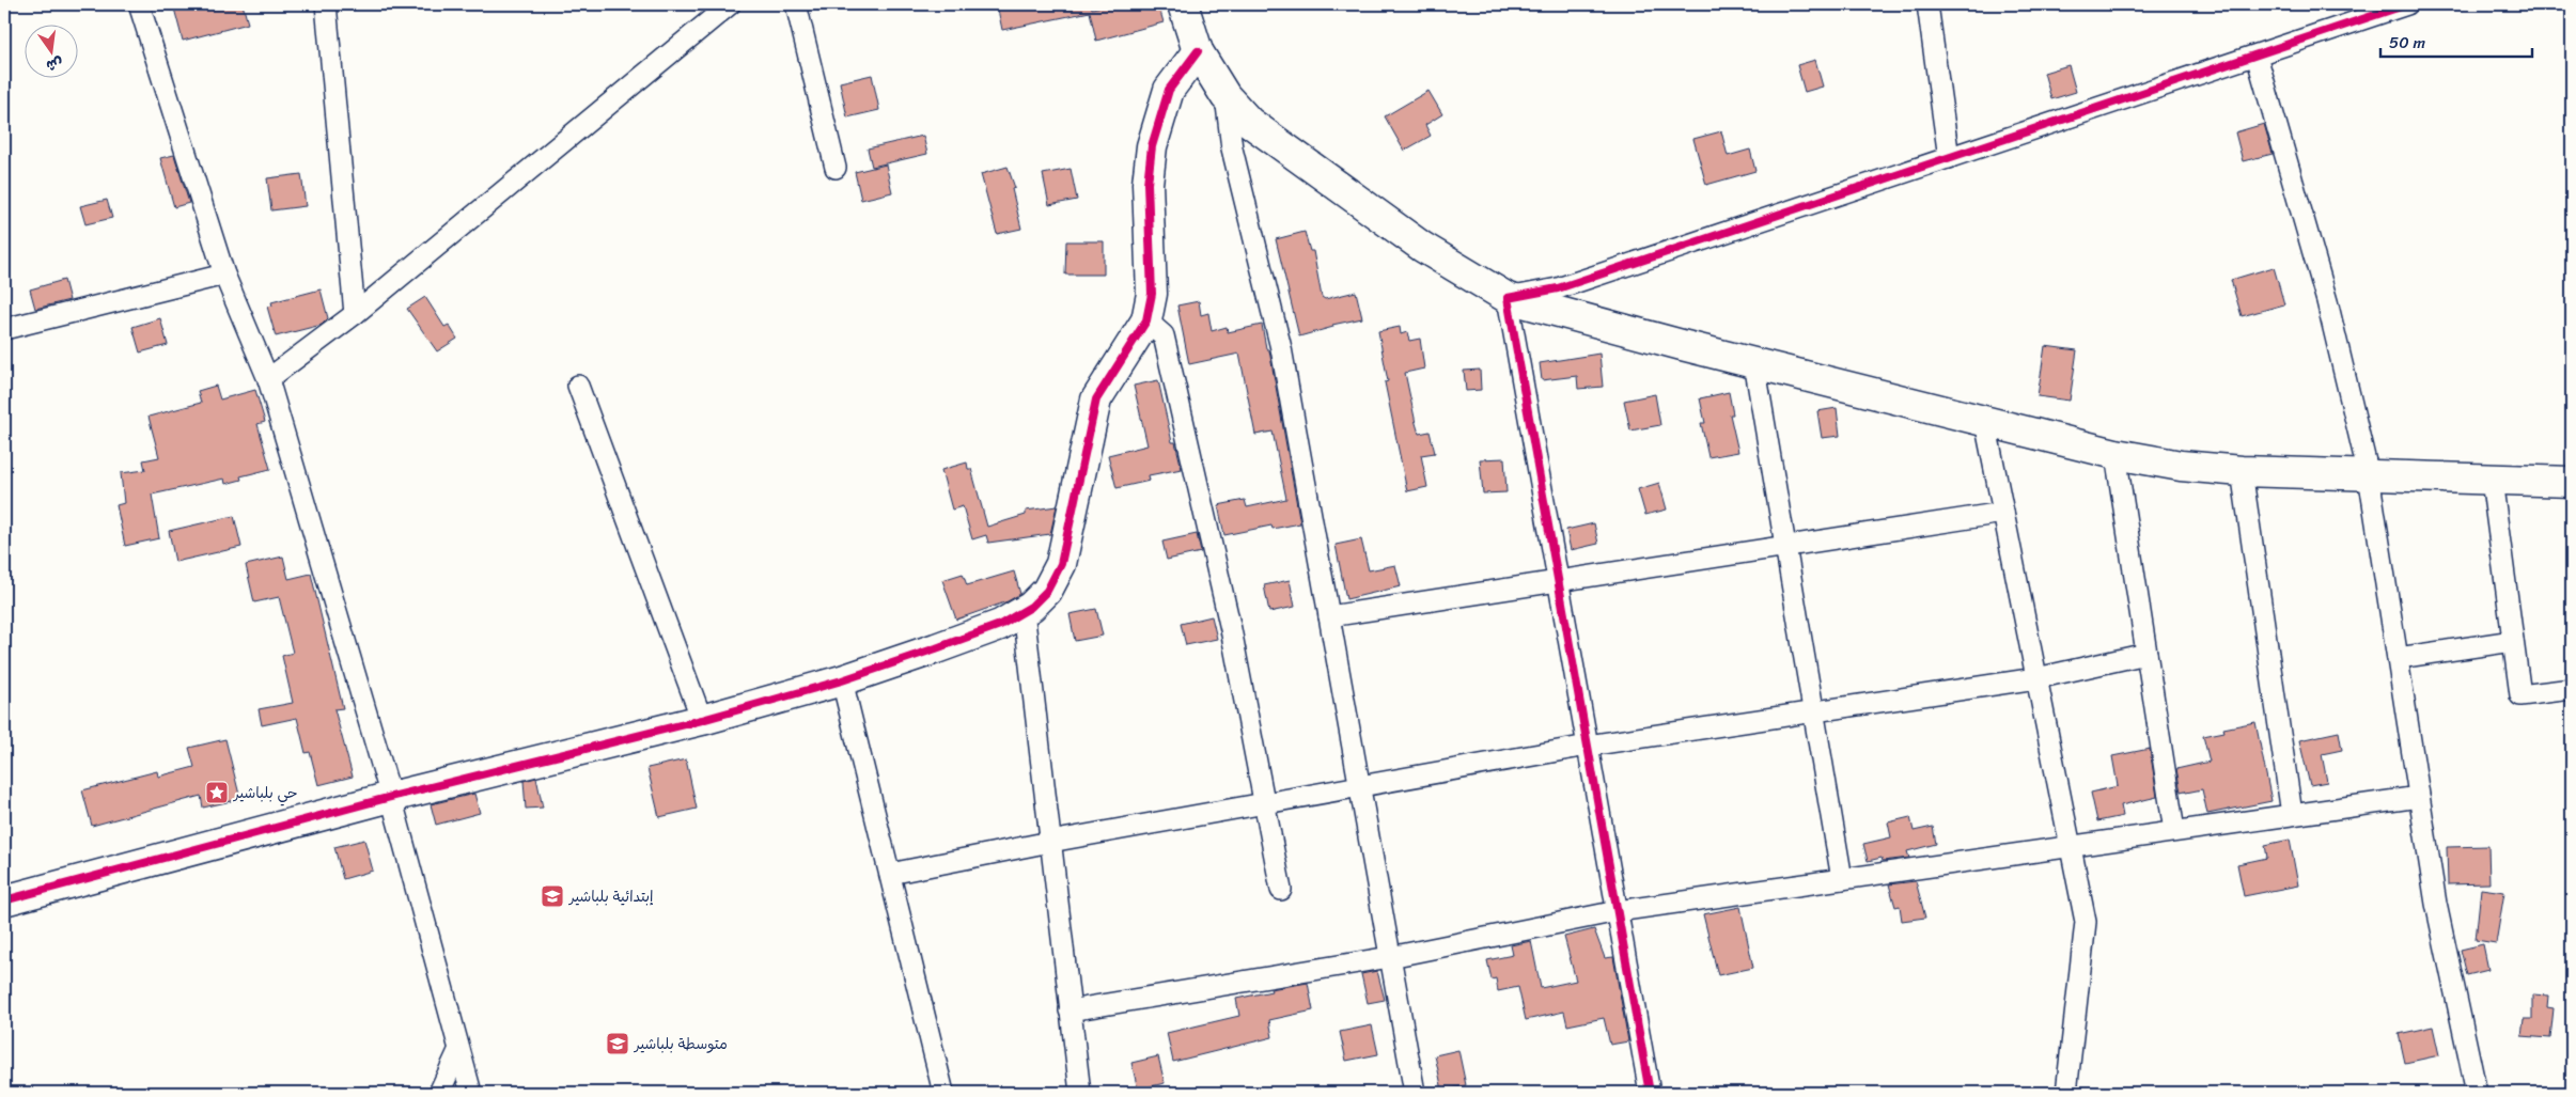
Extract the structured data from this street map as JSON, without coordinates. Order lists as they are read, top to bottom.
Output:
{
  "places": {
    "place": ["حي بلباشير"],
    "school or university": ["إبتدائية بلباشير", "متوسطة بلباشير"]
  },
  "scale_bar": "50 m",
  "north": "bottom"
}
